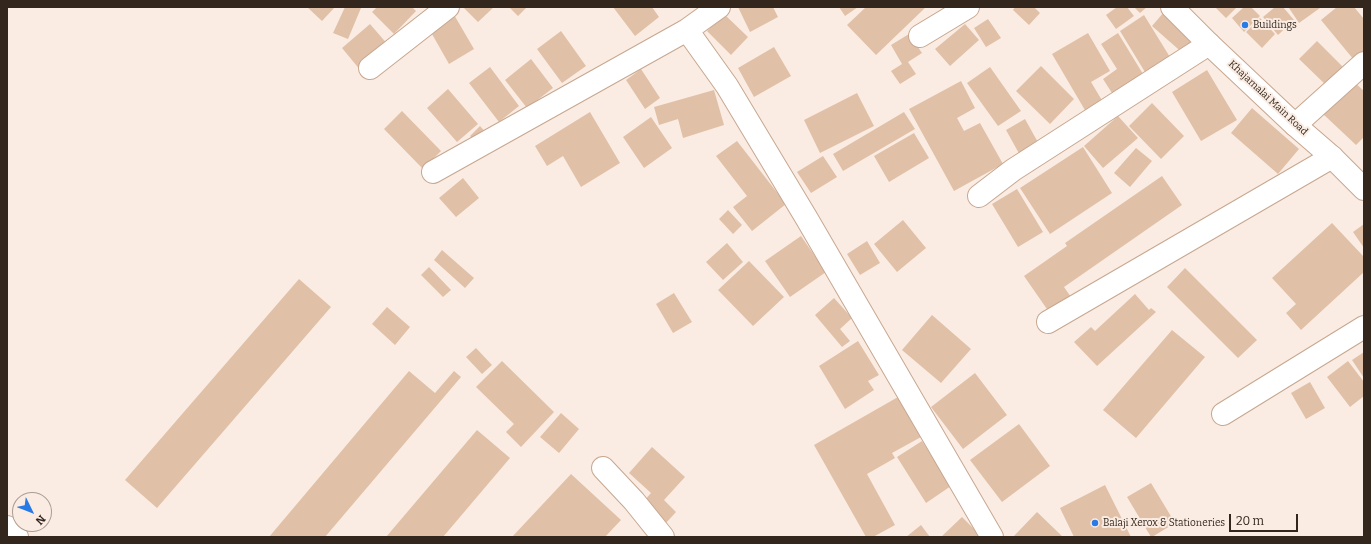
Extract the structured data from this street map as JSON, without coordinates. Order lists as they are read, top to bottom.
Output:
{
  "streets": {
    "street": ["Khajamalai Main Road"]
  },
  "places": ["Buildings", "Balaji Xerox & Stationeries"],
  "scale_bar": "20 m",
  "north": "bottom right"
}
